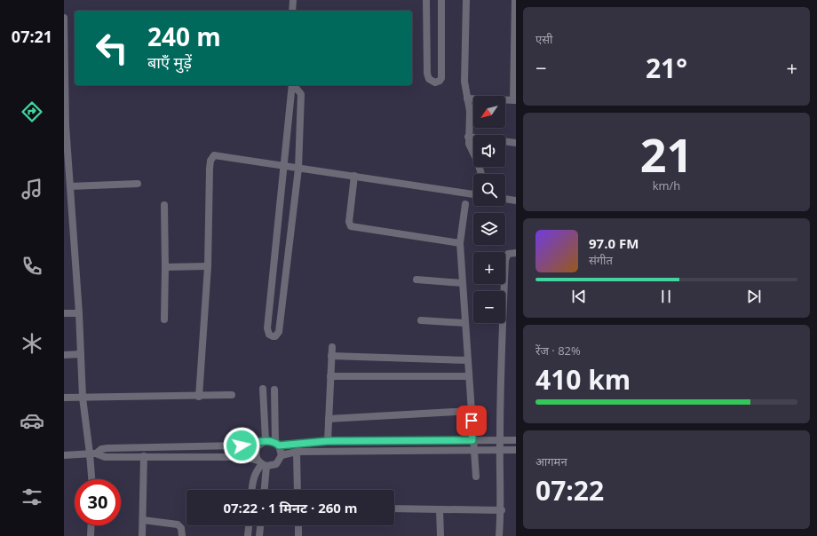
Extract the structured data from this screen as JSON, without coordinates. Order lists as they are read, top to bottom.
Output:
{
  "north": "bottom left",
  "page": {
    "tabs": "07:21",
    "tile": [
      "एसी",
      ["21", "km/h"],
      ["रेंज · 82%", "410 km"],
      ["आगमन", "07:22"]
    ],
    "turn": ["240 m", "बाएँ मुड़ें"],
    "heat": ["−", "21°", "+"],
    "map_buttons": ["+", "−"],
    "song": ["97.0 FM", "संगीत"],
    "limit": "30",
    "trip": "07:22 · 1 मिनट · 260 m"
  }
}
